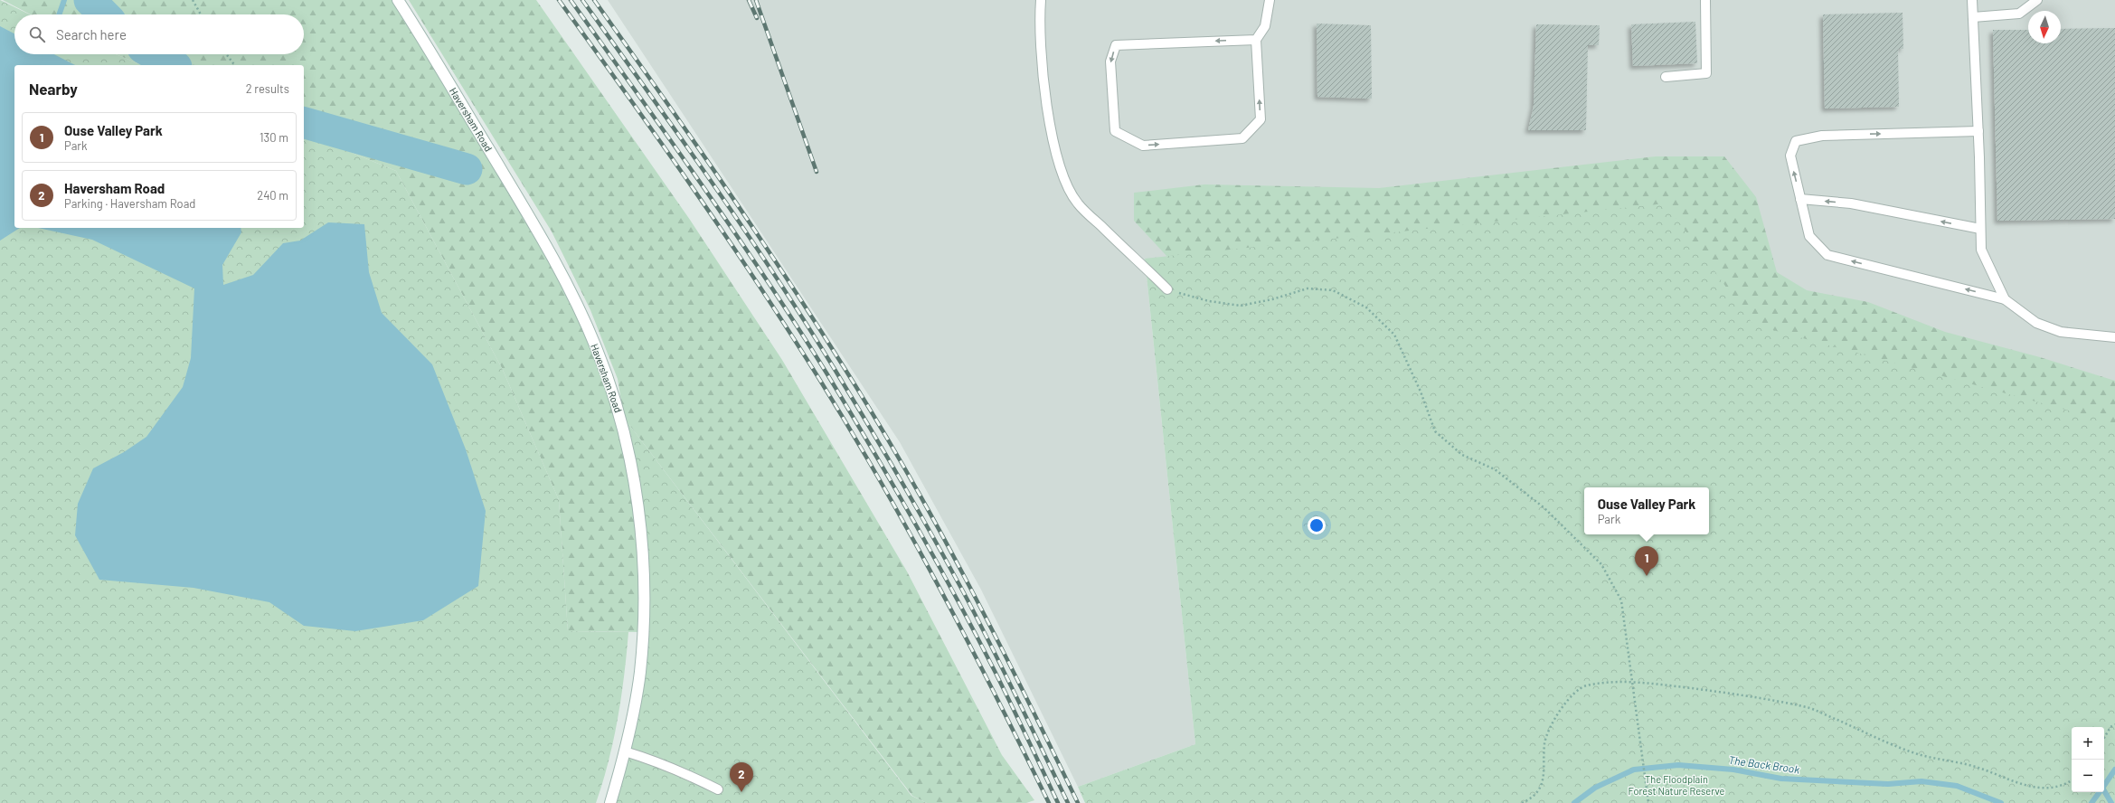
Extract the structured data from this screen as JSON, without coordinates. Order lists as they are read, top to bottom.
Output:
{
  "streets": {
    "street": ["Haversham Road"]
  },
  "water": ["The Back Brook"],
  "parks": ["The Floodplain Forest Nature Reserve"],
  "north": "bottom",
  "page": {
    "search": "Search here",
    "heading": ["Nearby", "2 results"],
    "list": [
      {
        "mark": "1",
        "name": "Ouse Valley Park",
        "note": "Park",
        "value": "130 m"
      },
      {
        "mark": "2",
        "name": "Haversham Road",
        "note": "Parking · Haversham Road",
        "value": "240 m"
      }
    ],
    "popup": ["Ouse Valley Park", "Park"],
    "pins": ["1", "2"],
    "map_buttons": ["+", "−"]
  }
}
